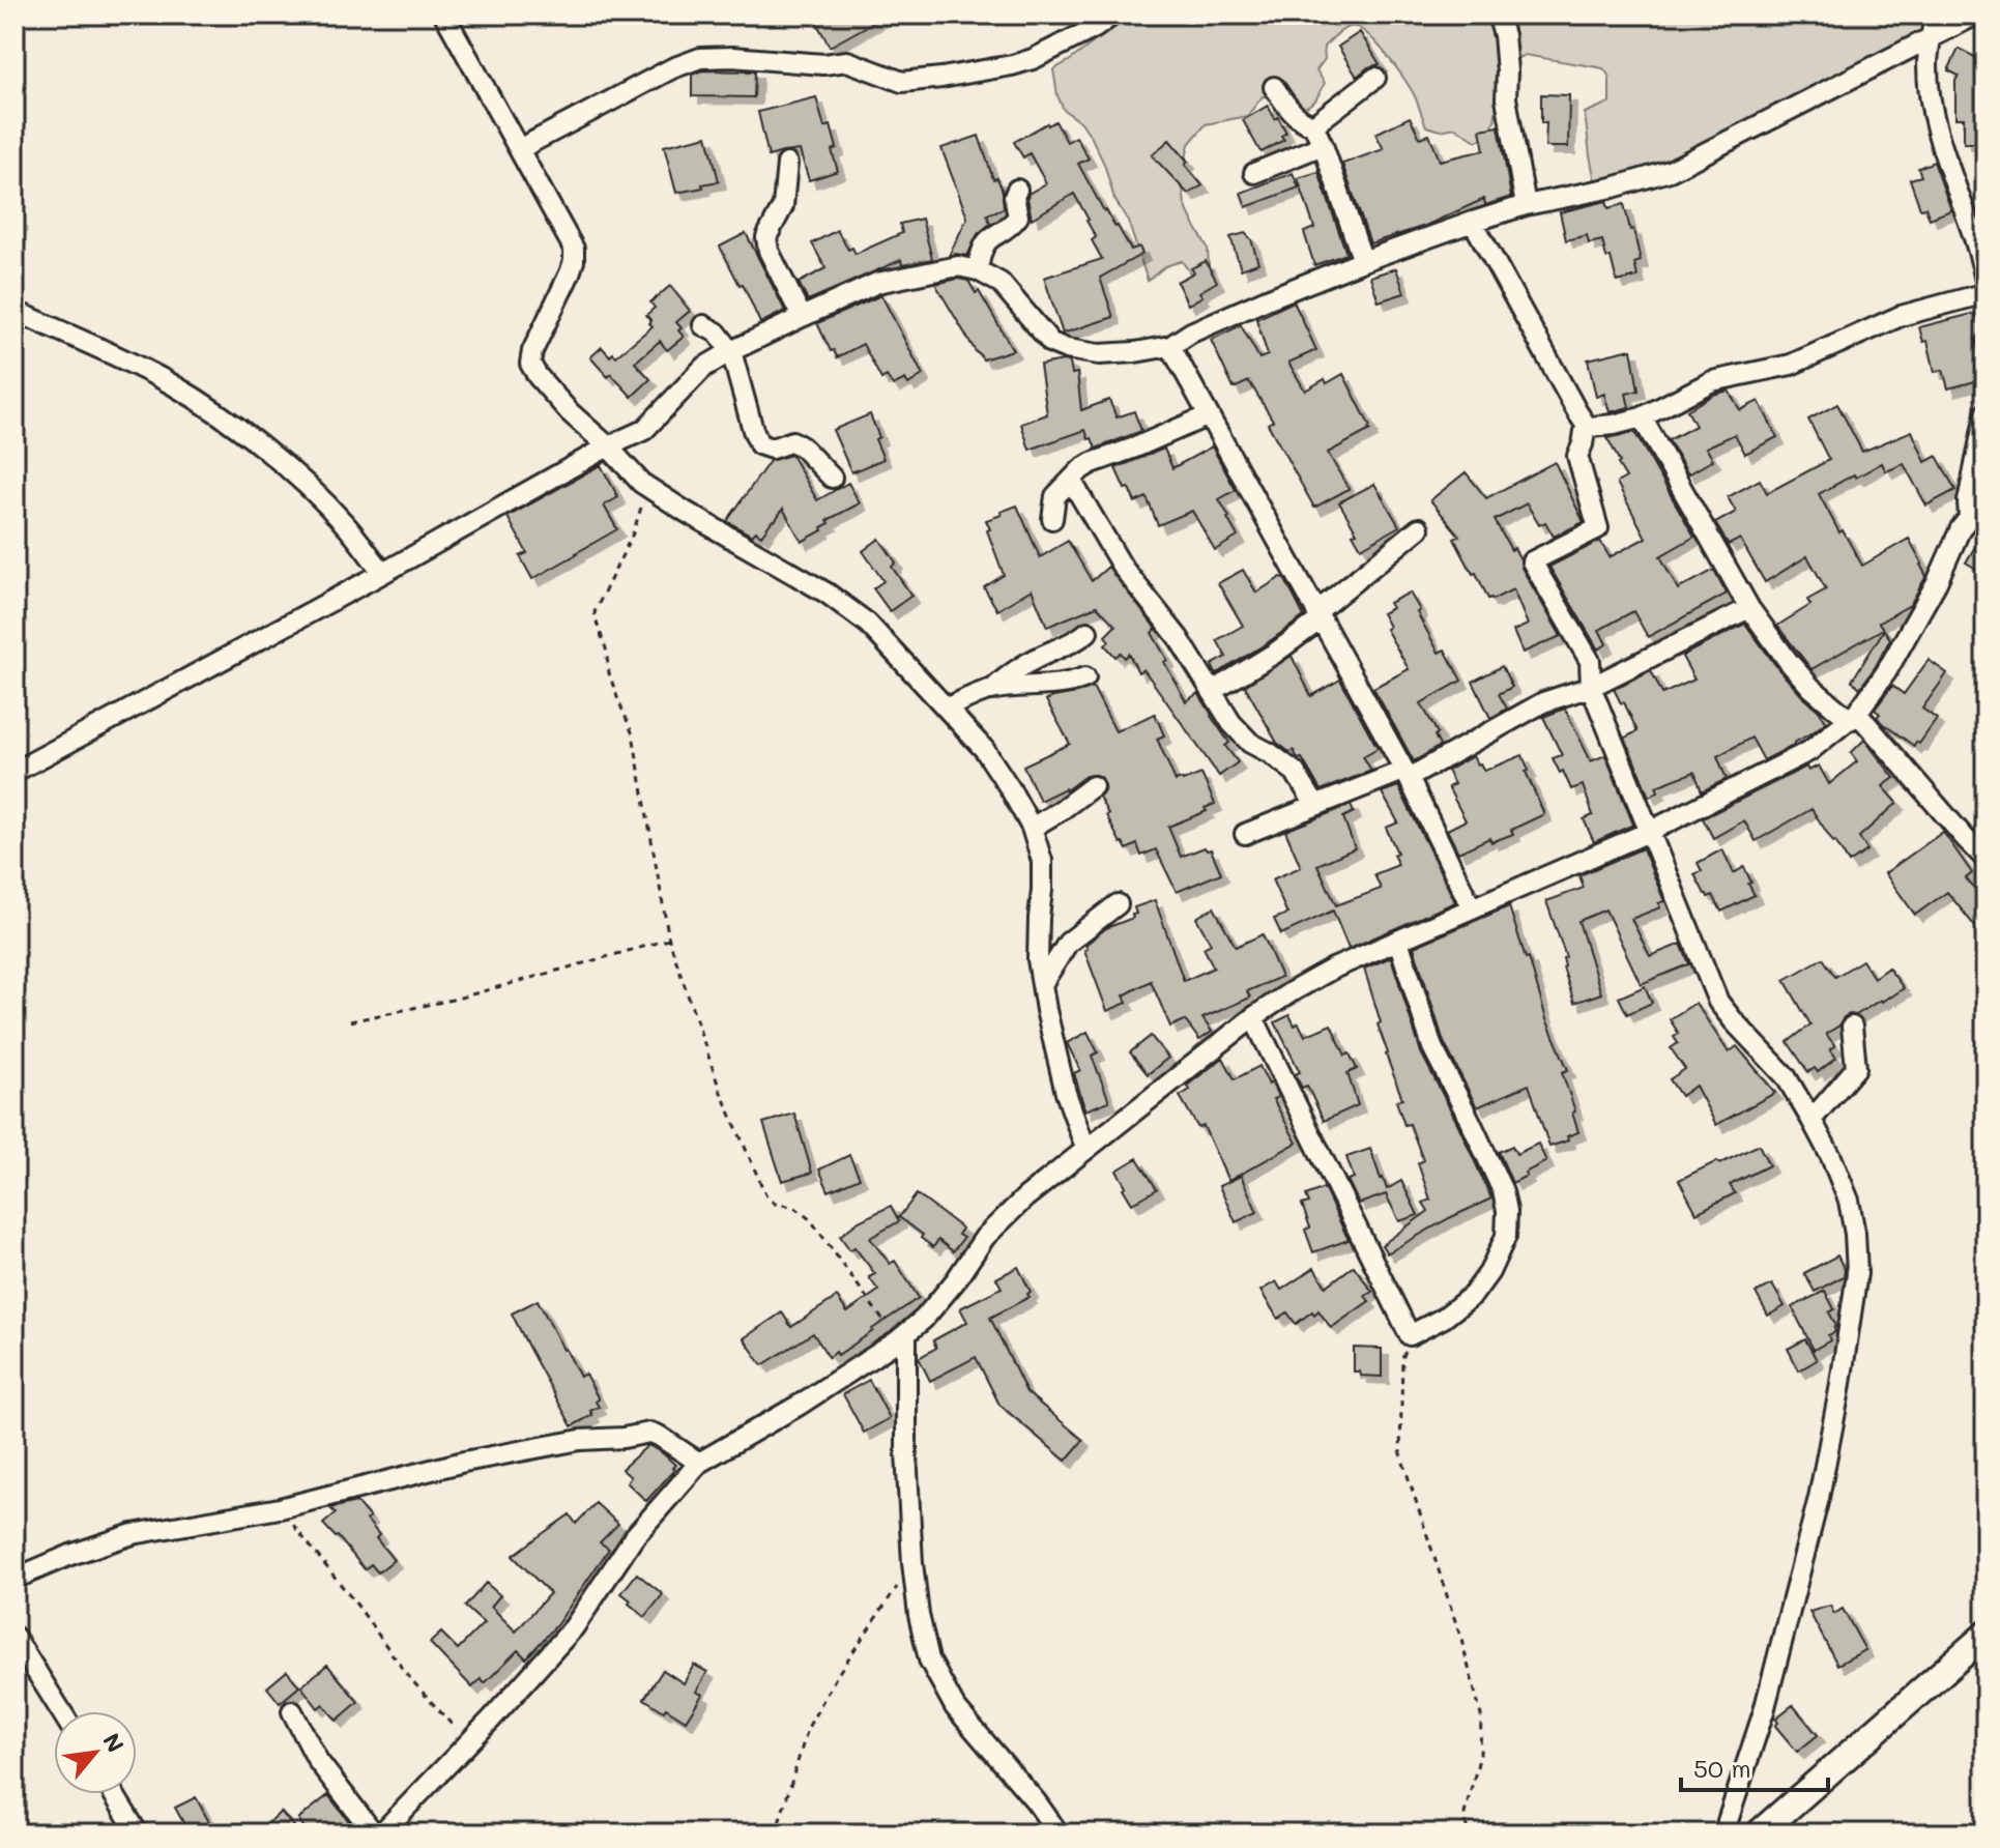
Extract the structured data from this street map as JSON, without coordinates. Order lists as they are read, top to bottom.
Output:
{
  "scale_bar": "50 m",
  "north": "top right"
}
